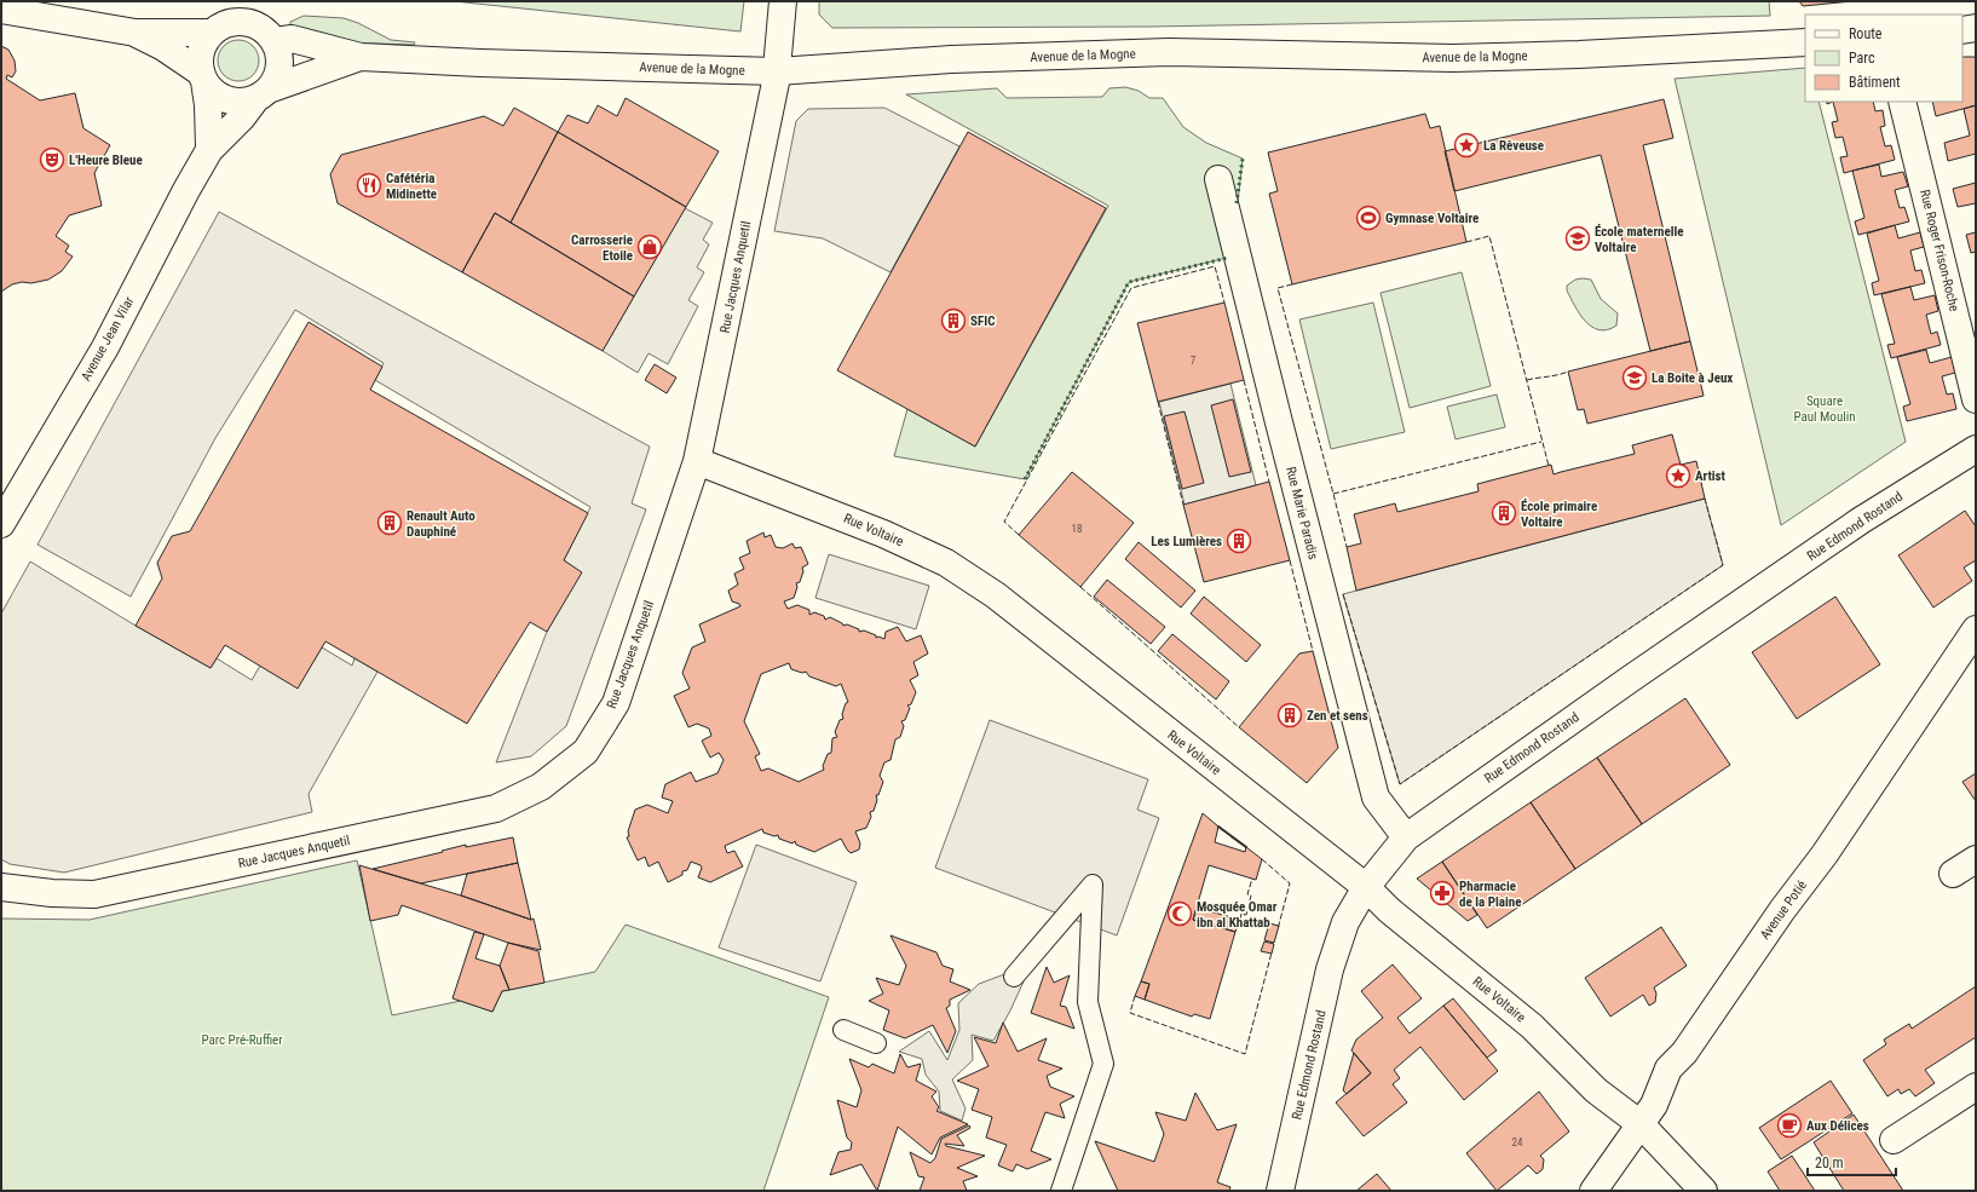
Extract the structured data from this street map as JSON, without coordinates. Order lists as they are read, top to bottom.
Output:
{
  "streets": {
    "street": [
      "Avenue de la Mogne",
      "Rue Roger Frison-Roche",
      "Rue Jacques Anquetil",
      "Avenue Jean Vilar",
      "Rue Marie Paradis",
      "Rue Edmond Rostand",
      "Rue Voltaire",
      "Avenue Potié"
    ]
  },
  "crossings": [
    ["Avenue de la Mogne", "Rue Jacques Anquetil"],
    ["Avenue de la Mogne", "Avenue Jean Vilar"],
    ["Rue Jacques Anquetil", "Rue Voltaire"],
    ["Rue Marie Paradis", "Rue Edmond Rostand"],
    ["Rue Edmond Rostand", "Rue Voltaire"],
    ["Rue Voltaire", "Avenue Potié"]
  ],
  "parks": ["Square Paul Moulin", "Parc Pré-Ruffier"],
  "places": {
    "place": ["La Rêveuse", "Artist"],
    "theatre": ["L'Heure Bleue"],
    "restaurant": ["Cafétéria Midinette"],
    "sports": ["Gymnase Voltaire"],
    "school or university": ["École maternelle Voltaire", "La Boite à Jeux"],
    "shop": ["Carrosserie Etoile"],
    "building": [
      "SFIC",
      "École primaire Voltaire",
      "Renault Auto Dauphiné",
      "Les Lumières",
      "Zen et sens"
    ],
    "pharmacy": ["Pharmacie de la Plaine"],
    "mosque": ["Mosquée Omar ibn al Khattab"],
    "cafe": ["Aux Délices"]
  },
  "house_numbers": ["7", "18", "24"],
  "legend": ["Route", "Parc", "Bâtiment"],
  "scale_bar": "20 m"
}
